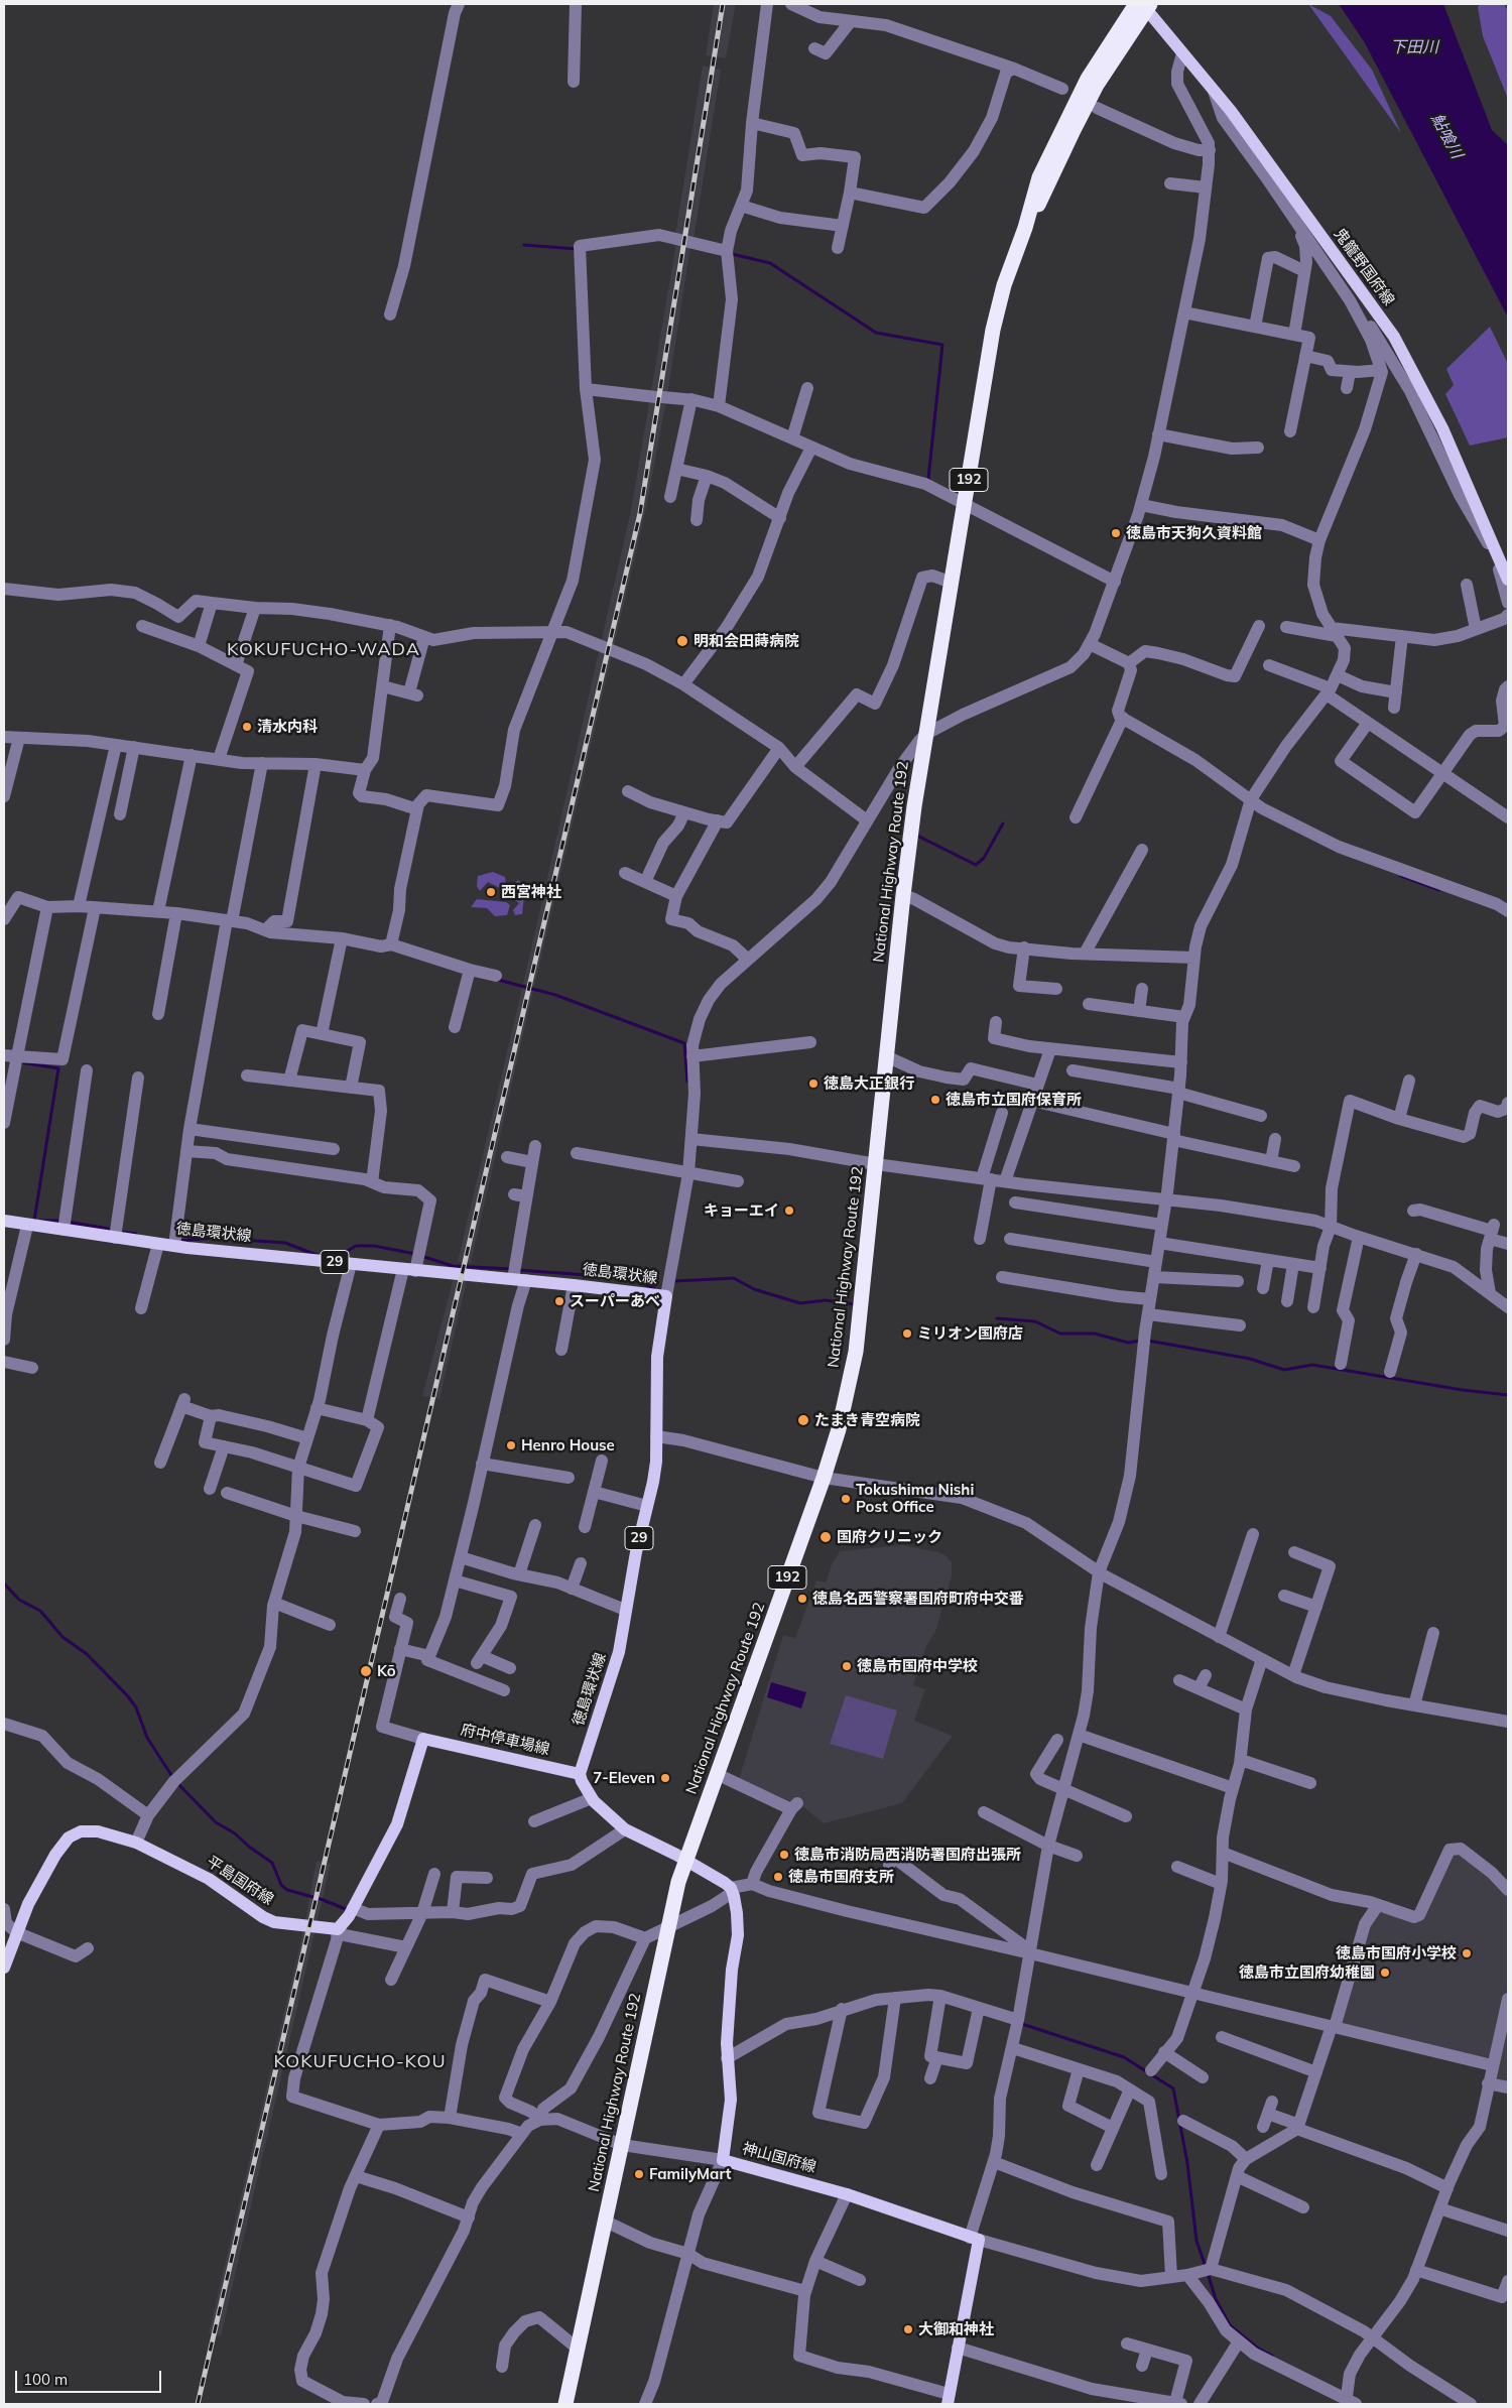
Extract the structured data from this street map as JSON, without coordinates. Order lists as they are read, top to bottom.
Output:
{
  "streets": {
    "highway": ["192", "National Highway Route 192"],
    "main road": [
      "鬼籠野国府線",
      "徳島環状線",
      "29",
      "府中停車場線",
      "平島国府線",
      "神山国府線"
    ]
  },
  "crossings": [
    ["鬼籠野国府線", "National Highway Route 192"],
    ["徳島環状線", "府中停車場線"]
  ],
  "districts": ["KOKUFUCHO-WADA", "KOKUFUCHO-KOU"],
  "water": ["下田川", "鮎喰川"],
  "places": [
    "徳島市天狗久資料館",
    "明和会田蒔病院",
    "清水内科",
    "西宮神社",
    "徳島大正銀行",
    "徳島市立国府保育所",
    "キョーエイ",
    "スーパーあべ",
    "ミリオン国府店",
    "たまき青空病院",
    "Henro House",
    "Tokushima Nishi Post Office",
    "国府クリニック",
    "徳島名西警察署国府町府中交番",
    "徳島市国府中学校",
    "Kō",
    "7-Eleven",
    "徳島市消防局西消防署国府出張所",
    "徳島市国府支所",
    "徳島市国府小学校",
    "徳島市立国府幼稚園",
    "FamilyMart",
    "大御和神社"
  ],
  "scale_bar": "100 m"
}
